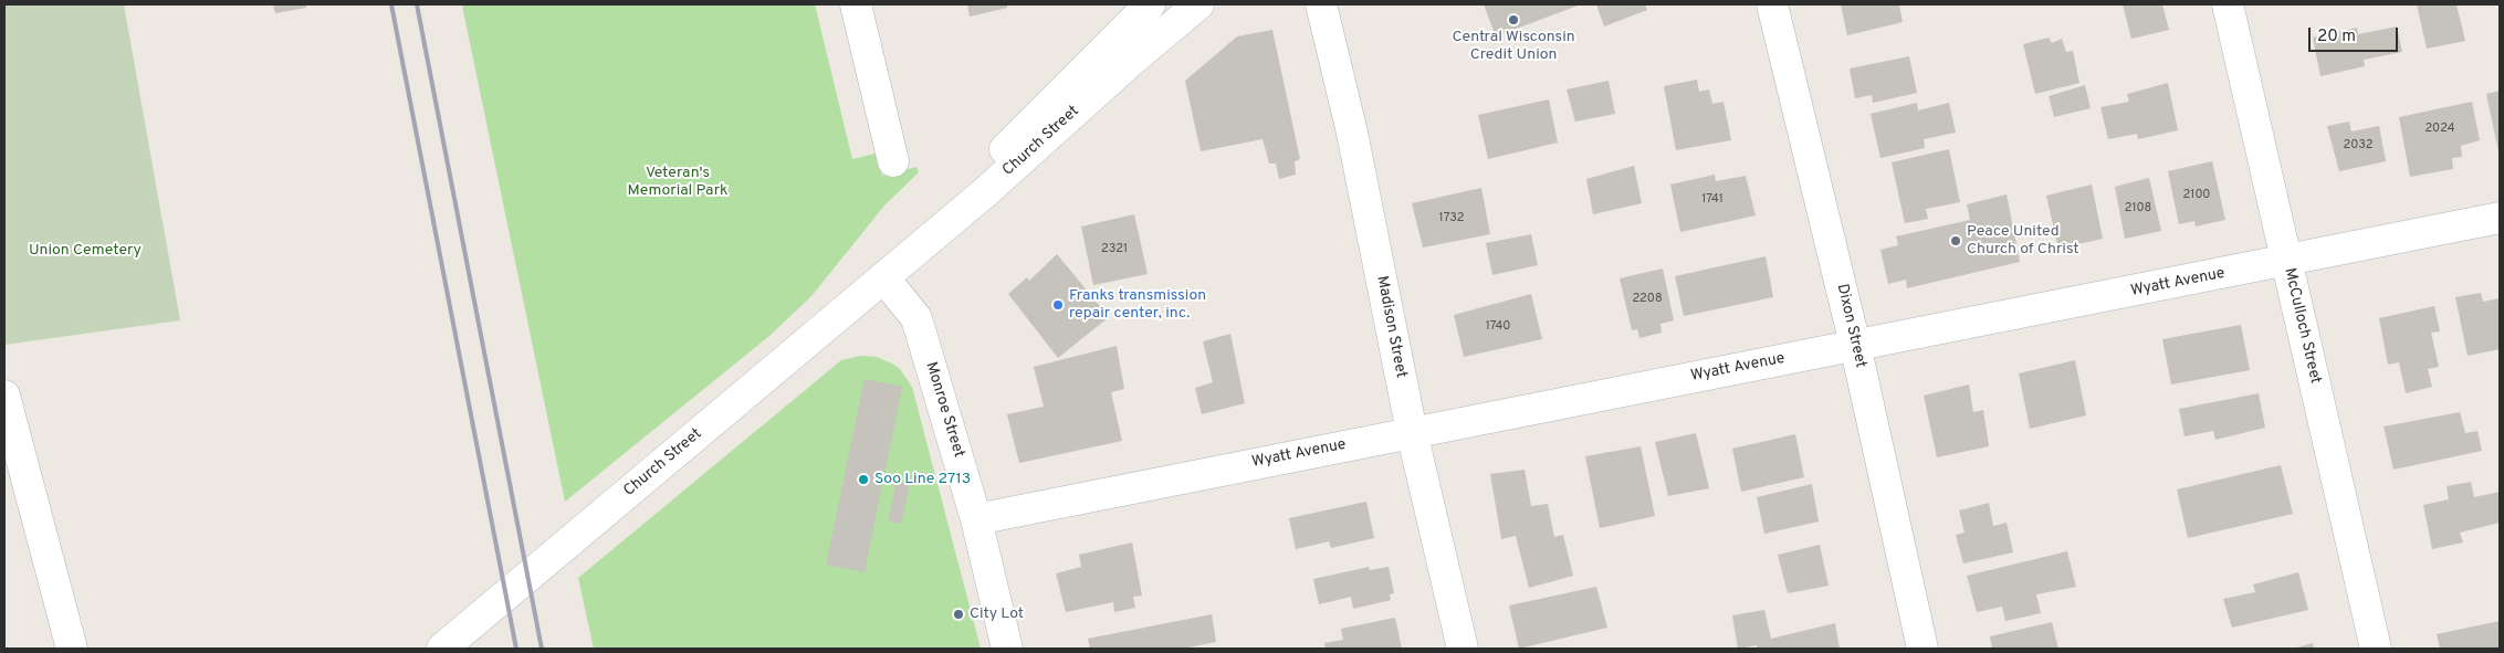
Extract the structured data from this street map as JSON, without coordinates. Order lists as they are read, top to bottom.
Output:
{
  "streets": {
    "street": [
      "Church Street",
      "Wyatt Avenue",
      "Dixon Street",
      "McCulloch Street",
      "Madison Street",
      "Monroe Street"
    ]
  },
  "crossings": [
    ["Church Street", "Monroe Street"],
    ["Wyatt Avenue", "Dixon Street"],
    ["Wyatt Avenue", "McCulloch Street"],
    ["Wyatt Avenue", "Madison Street"],
    ["Wyatt Avenue", "Monroe Street"]
  ],
  "parks": ["Veteran's Memorial Park", "Union Cemetery"],
  "places": [
    "Central Wisconsin Credit Union",
    "Peace United Church of Christ",
    "Franks transmission repair center, inc.",
    "Soo Line 2713",
    "City Lot"
  ],
  "house_numbers": [
    "2024",
    "2032",
    "2100",
    "1741",
    "2108",
    "1732",
    "2321",
    "2208",
    "1740"
  ],
  "scale_bar": "20 m"
}
